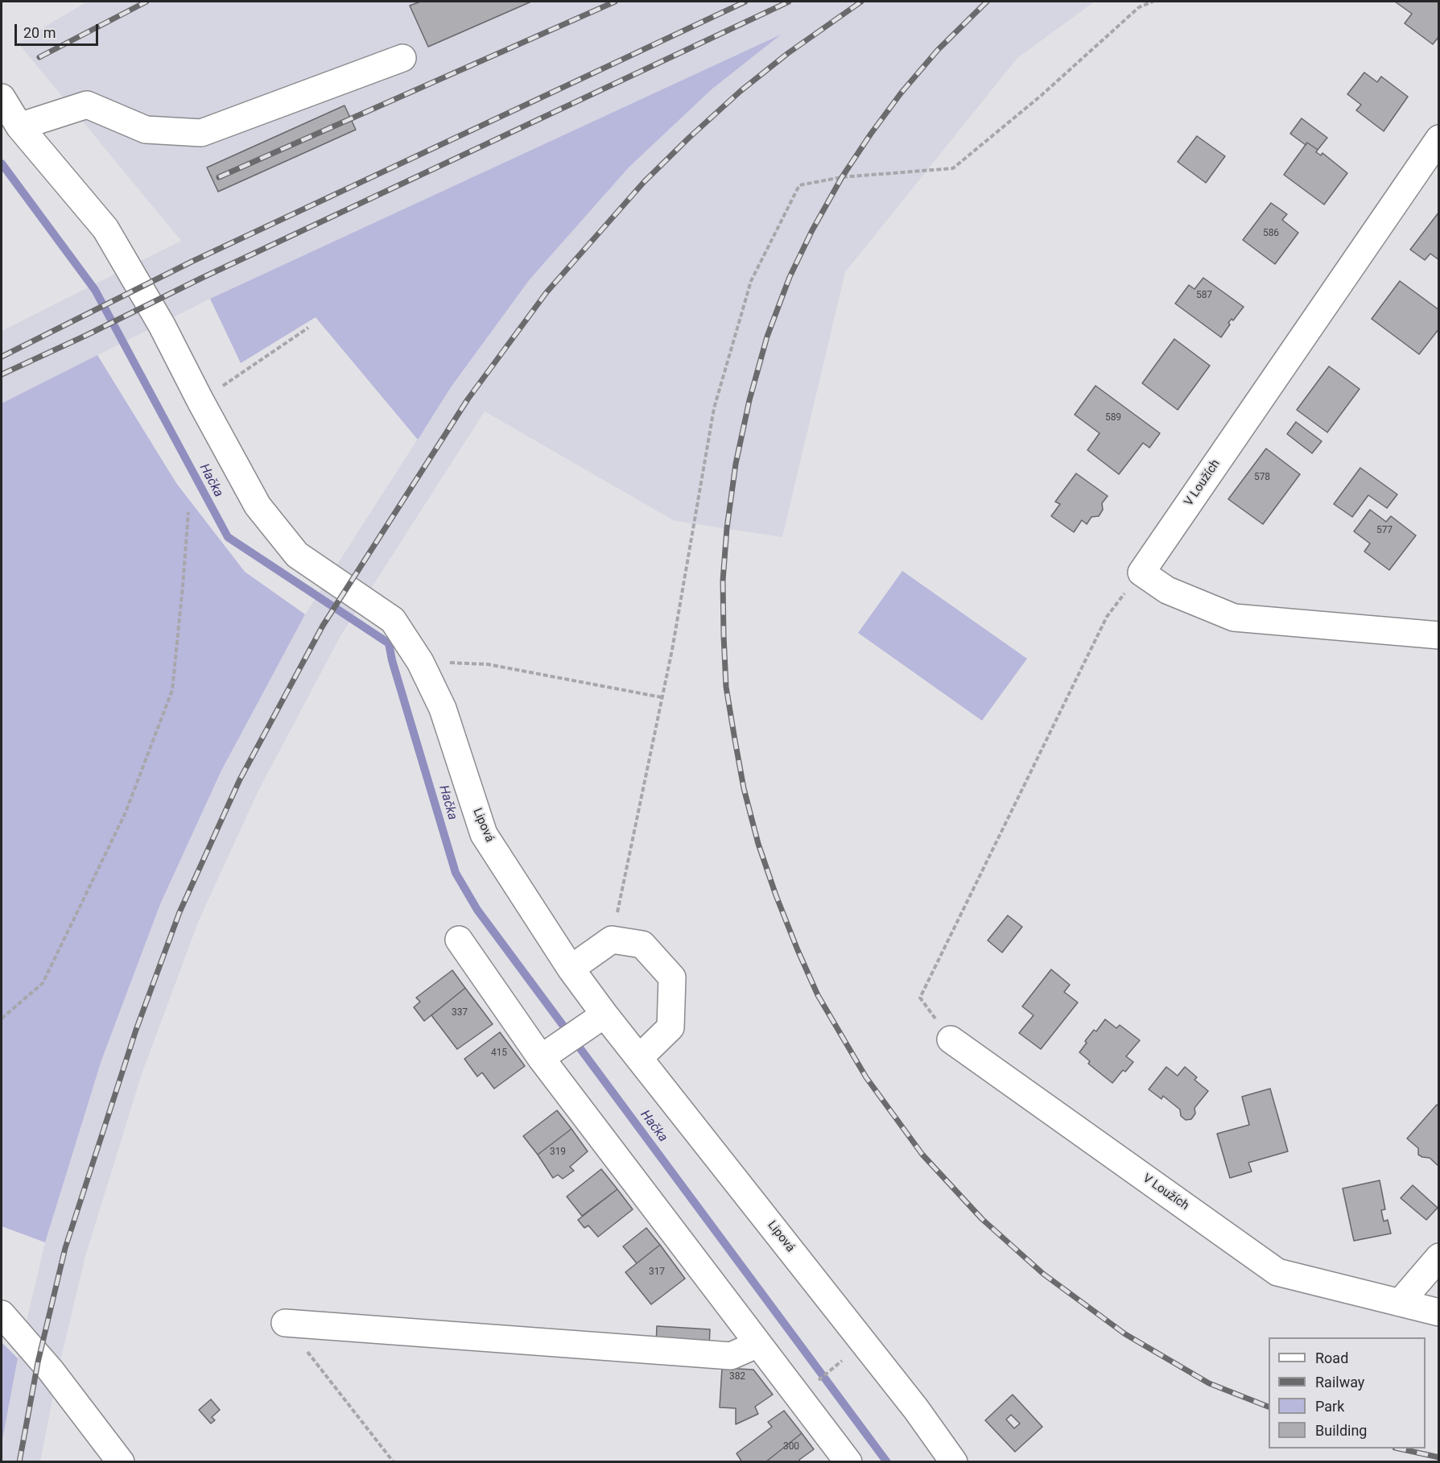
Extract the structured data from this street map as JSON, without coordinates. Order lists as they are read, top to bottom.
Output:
{
  "streets": {
    "street": ["V Loužích", "Lipová"]
  },
  "water": ["Hačka"],
  "house_numbers": [
    "586",
    "587",
    "589",
    "578",
    "577",
    "337",
    "415",
    "319",
    "317",
    "382",
    "300"
  ],
  "legend": [
    "Road",
    "Railway",
    "Park",
    "Building"
  ],
  "scale_bar": "20 m"
}
